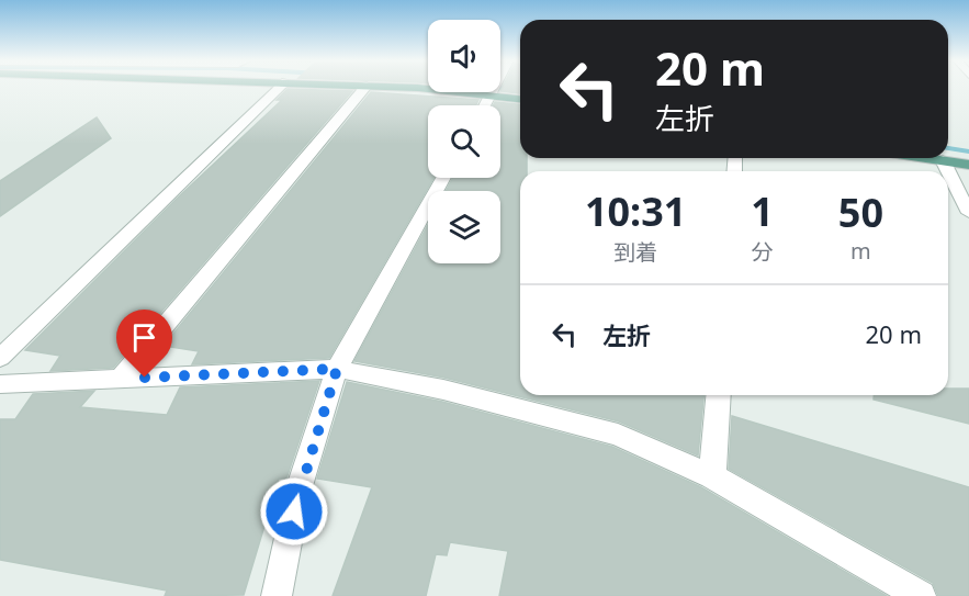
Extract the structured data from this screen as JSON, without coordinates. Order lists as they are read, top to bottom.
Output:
{
  "page": {
    "turn": ["20 m", "左折"],
    "eta": [
      "10:31",
      "到着",
      "1",
      "分",
      "50",
      "m"
    ],
    "list": [
      {
        "name": "左折",
        "value": "20 m"
      }
    ]
  }
}
